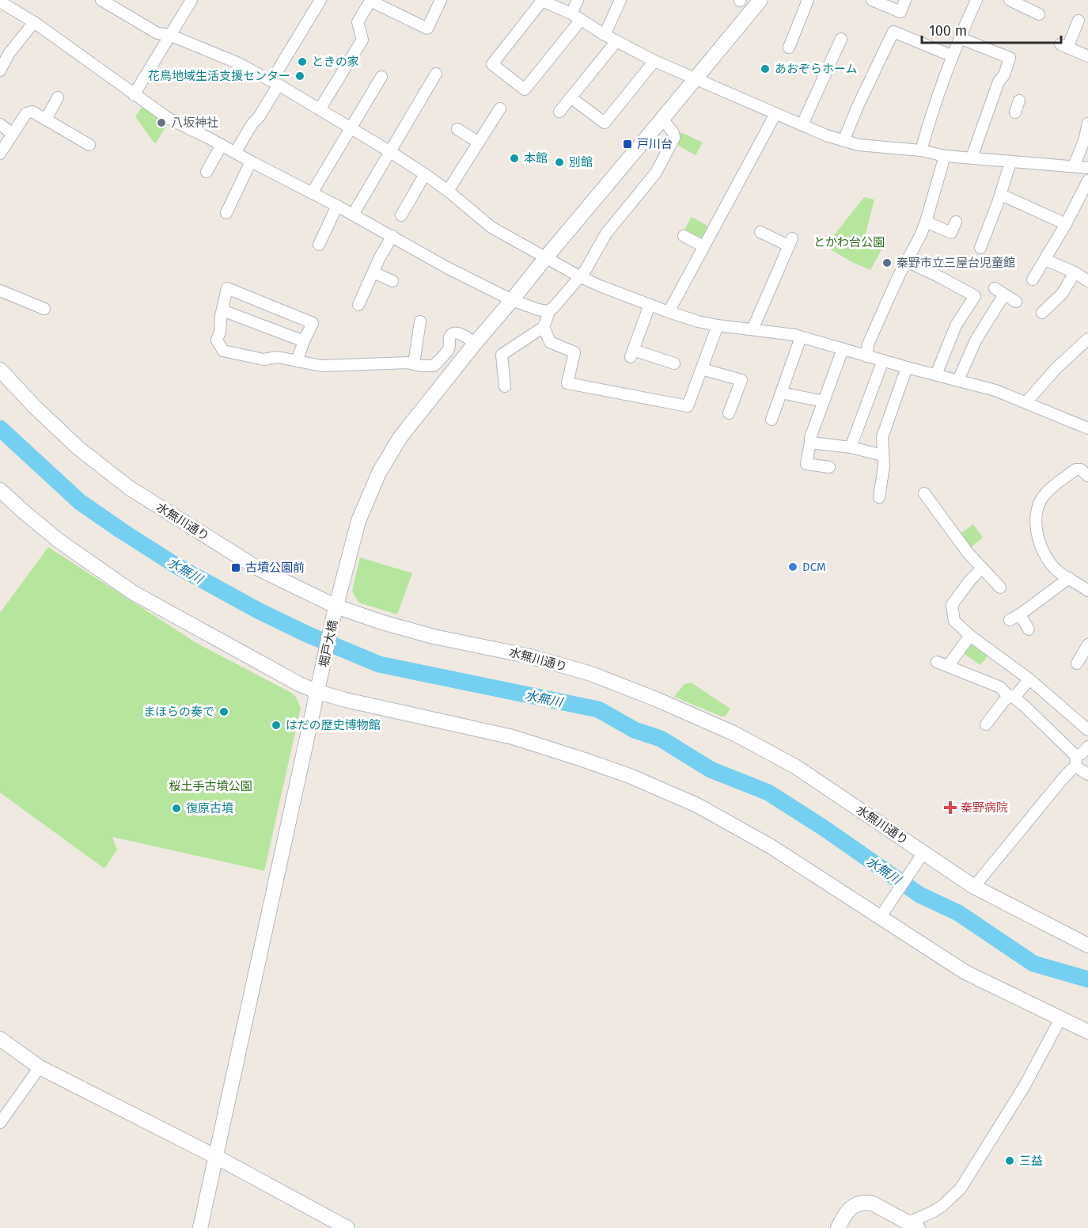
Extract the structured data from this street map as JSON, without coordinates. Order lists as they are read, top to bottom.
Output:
{
  "streets": {
    "street": ["水無川通り", "堀戸大橋"]
  },
  "crossings": [
    ["水無川通り", "堀戸大橋"]
  ],
  "water": ["水無川"],
  "parks": ["とかわ台公園", "桜土手古墳公園"],
  "places": {
    "other": [
      "ときの家",
      "あおぞらホーム",
      "花鳥地域生活支援センター",
      "八坂神社",
      "本館",
      "別館",
      "秦野市立三屋台児童館",
      "DCM",
      "まほらの奏で",
      "はだの歴史博物館",
      "復原古墳",
      "三益"
    ],
    "transit": ["戸川台", "古墳公園前"],
    "health": ["秦野病院"]
  },
  "scale_bar": "100 m"
}
